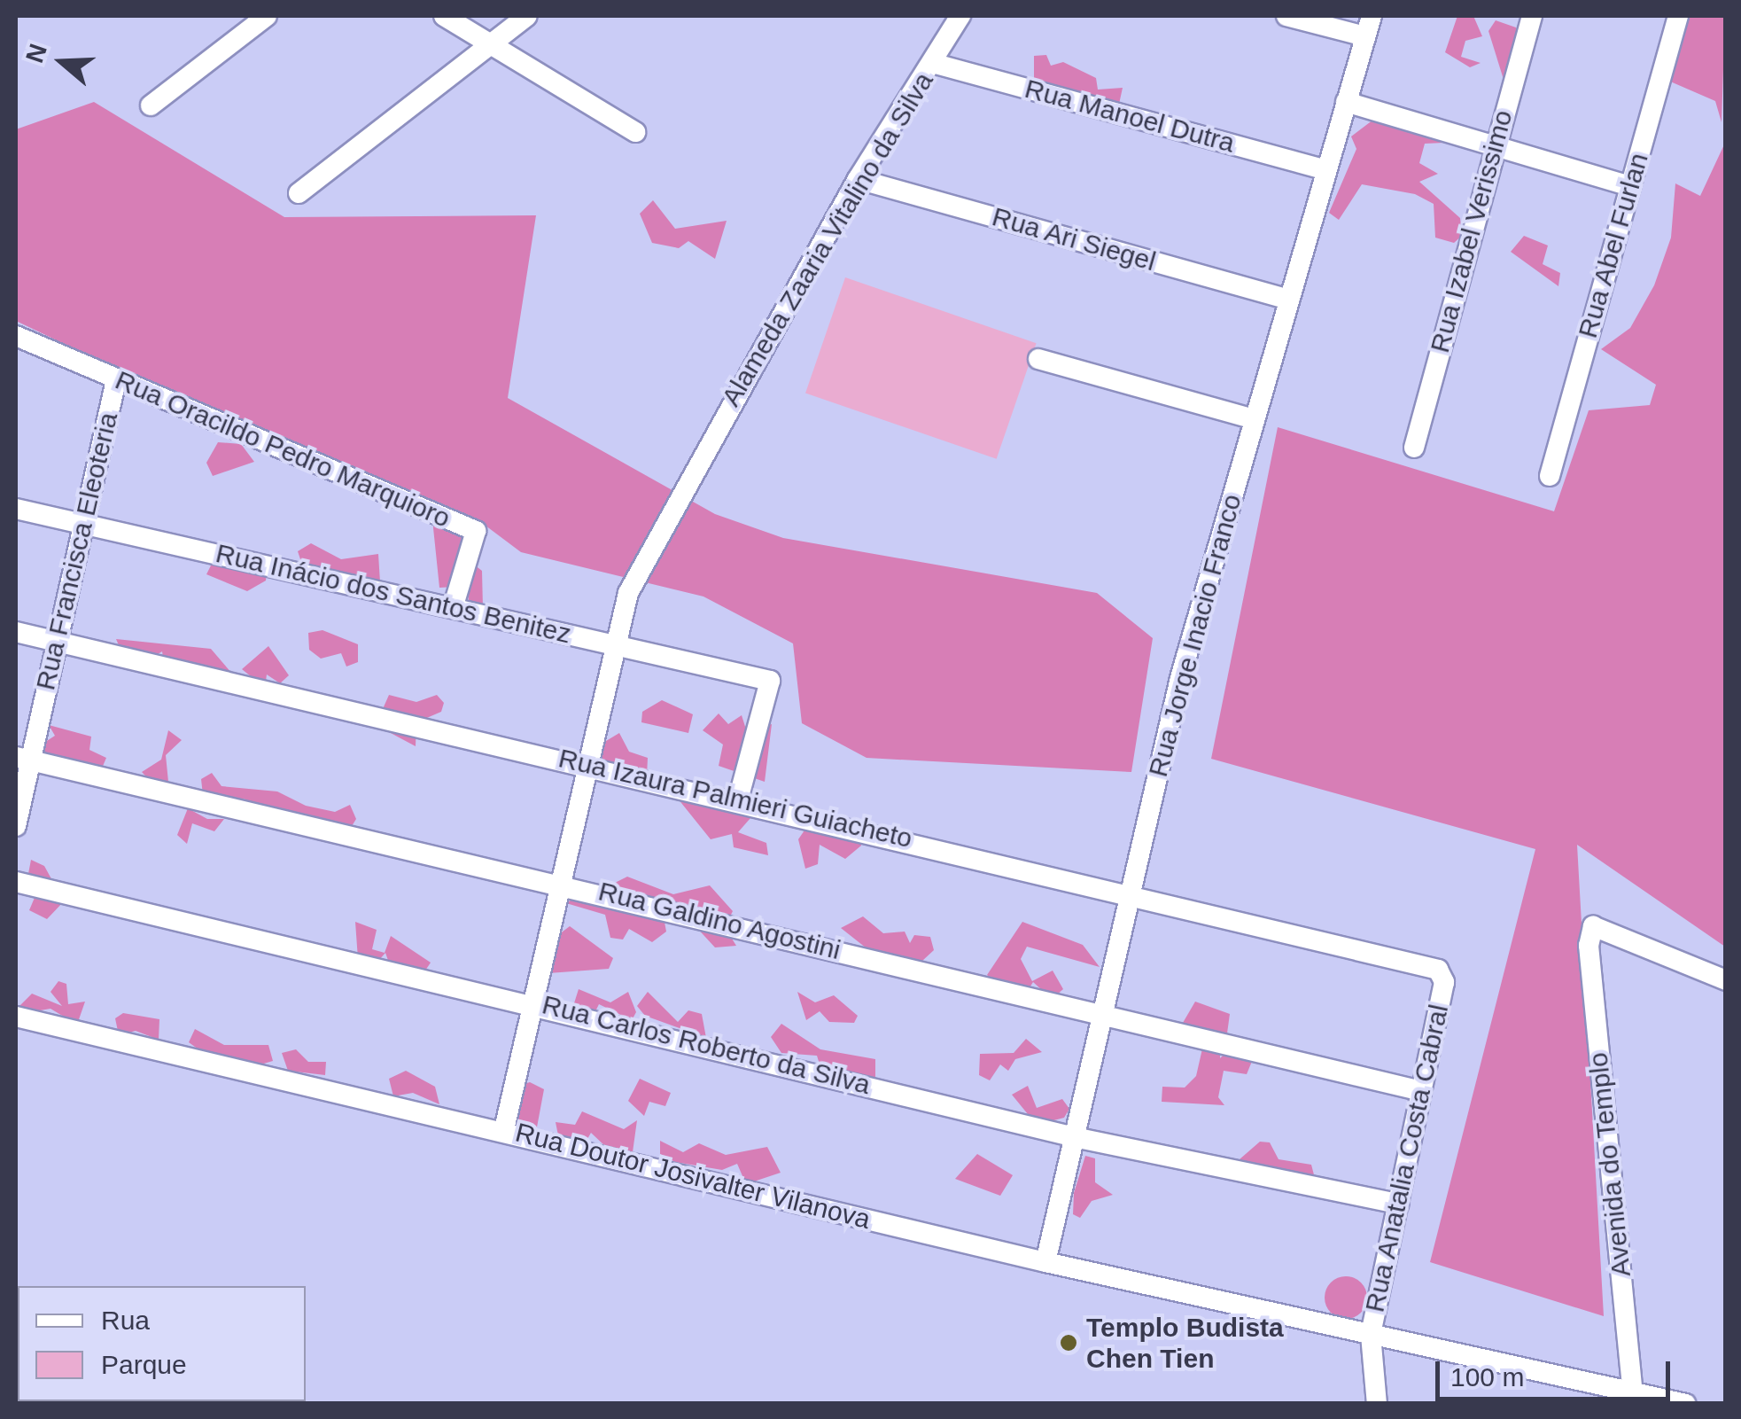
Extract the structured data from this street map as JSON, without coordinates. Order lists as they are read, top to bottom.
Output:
{
  "streets": {
    "street": [
      "Rua Manoel Dutra",
      "Rua Izabel Verissimo",
      "Alameda Zaaria Vitalino da Silva",
      "Rua Ari Siegel",
      "Rua Abel Furlan",
      "Rua Oracildo Pedro Marquioro",
      "Rua Francisca Eleoteria",
      "Rua Inácio dos Santos Benitez",
      "Rua Jorge Inacio Franco",
      "Rua Izaura Palmieri Guiacheto",
      "Rua Galdino Agostini",
      "Rua Carlos Roberto da Silva",
      "Rua Anatalia Costa Cabral",
      "Avenida do Templo",
      "Rua Doutor Josivalter Vilanova"
    ]
  },
  "crossings": [
    ["Rua Manoel Dutra", "Alameda Zaaria Vitalino da Silva"],
    ["Rua Manoel Dutra", "Rua Jorge Inacio Franco"],
    ["Alameda Zaaria Vitalino da Silva", "Rua Ari Siegel"],
    ["Alameda Zaaria Vitalino da Silva", "Rua Inácio dos Santos Benitez"],
    ["Alameda Zaaria Vitalino da Silva", "Rua Izaura Palmieri Guiacheto"],
    ["Alameda Zaaria Vitalino da Silva", "Rua Galdino Agostini"],
    ["Alameda Zaaria Vitalino da Silva", "Rua Carlos Roberto da Silva"],
    ["Alameda Zaaria Vitalino da Silva", "Rua Doutor Josivalter Vilanova"],
    ["Rua Ari Siegel", "Rua Jorge Inacio Franco"],
    ["Rua Oracildo Pedro Marquioro", "Rua Francisca Eleoteria"],
    ["Rua Oracildo Pedro Marquioro", "Rua Inácio dos Santos Benitez"],
    ["Rua Francisca Eleoteria", "Rua Inácio dos Santos Benitez"],
    ["Rua Francisca Eleoteria", "Rua Izaura Palmieri Guiacheto"],
    ["Rua Francisca Eleoteria", "Rua Galdino Agostini"],
    ["Rua Inácio dos Santos Benitez", "Rua Izaura Palmieri Guiacheto"],
    ["Rua Jorge Inacio Franco", "Rua Izaura Palmieri Guiacheto"],
    ["Rua Jorge Inacio Franco", "Rua Galdino Agostini"],
    ["Rua Jorge Inacio Franco", "Rua Carlos Roberto da Silva"],
    ["Rua Jorge Inacio Franco", "Rua Doutor Josivalter Vilanova"],
    ["Rua Izaura Palmieri Guiacheto", "Rua Anatalia Costa Cabral"],
    ["Rua Galdino Agostini", "Rua Anatalia Costa Cabral"],
    ["Rua Carlos Roberto da Silva", "Rua Anatalia Costa Cabral"],
    ["Rua Anatalia Costa Cabral", "Rua Doutor Josivalter Vilanova"],
    ["Avenida do Templo", "Rua Doutor Josivalter Vilanova"]
  ],
  "places": ["Templo Budista Chen Tien"],
  "legend": ["Rua", "Parque"],
  "scale_bar": "100 m",
  "north": "left"
}
